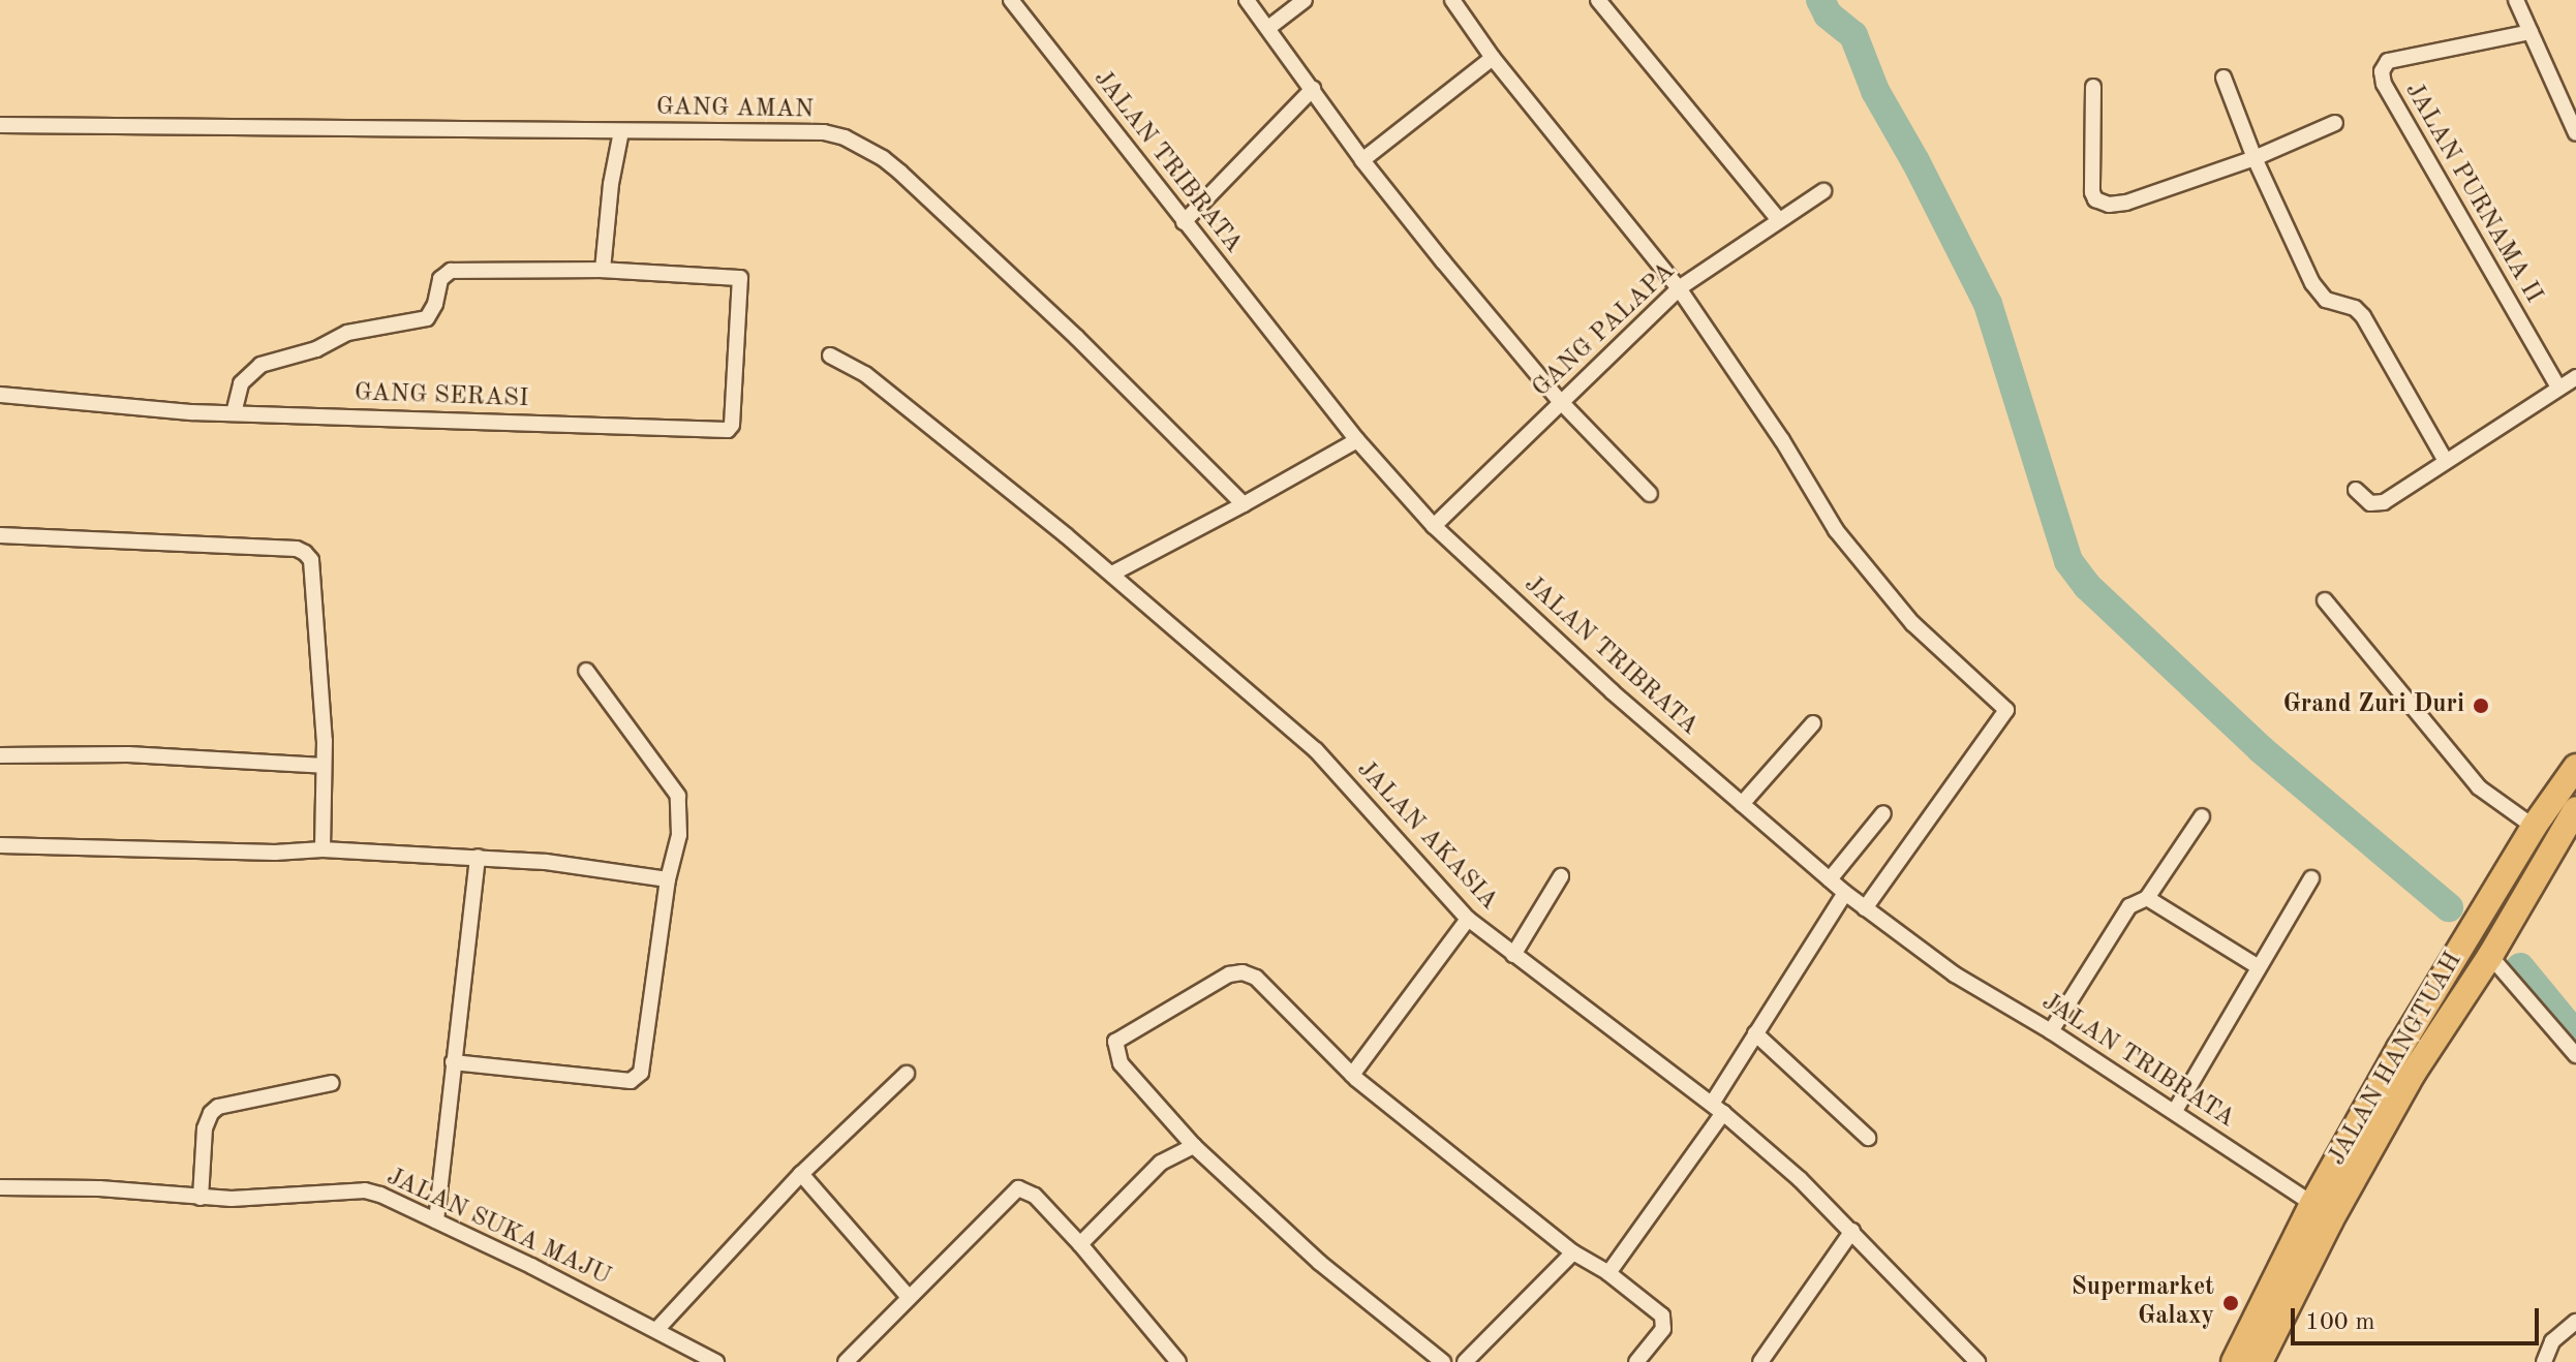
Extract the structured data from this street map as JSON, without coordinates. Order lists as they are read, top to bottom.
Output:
{
  "streets": {
    "highway": ["JALAN HANGTUAH"],
    "street": [
      "GANG AMAN",
      "JALAN TRIBRATA",
      "JALAN PURNAMA II",
      "GANG PALAPA",
      "GANG SERASI",
      "JALAN AKASIA",
      "JALAN SUKA MAJU"
    ]
  },
  "crossings": [
    ["JALAN TRIBRATA", "GANG PALAPA"],
    ["JALAN TRIBRATA", "JALAN HANGTUAH"]
  ],
  "places": ["Grand Zuri Duri", "Supermarket Galaxy"],
  "scale_bar": "100 m"
}
